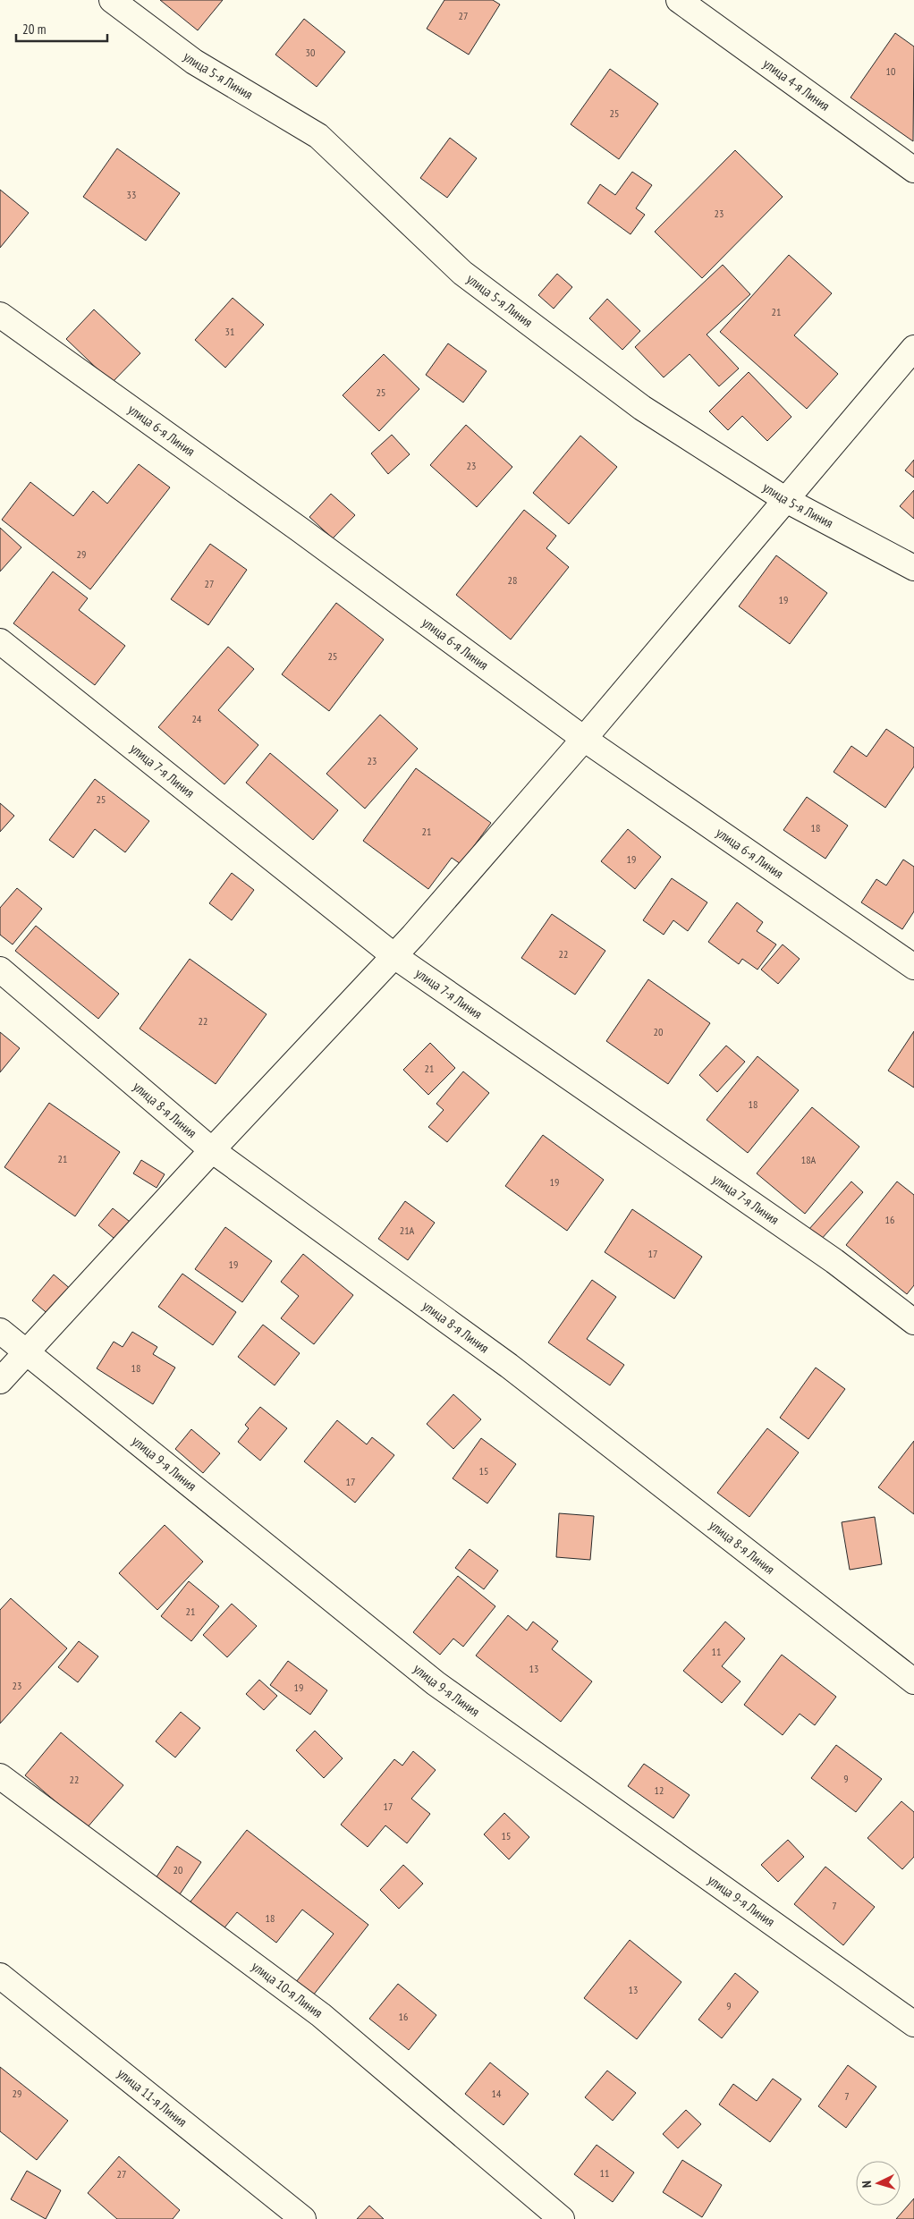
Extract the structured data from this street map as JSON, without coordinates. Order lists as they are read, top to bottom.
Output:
{
  "streets": {
    "street": [
      "улица 5-я Линия",
      "улица 4-я Линия",
      "улица 6-я Линия",
      "улица 7-я Линия",
      "улица 8-я Линия",
      "улица 9-я Линия",
      "улица 10-я Линия",
      "улица 11-я Линия"
    ]
  },
  "house_numbers": [
    "27",
    "30",
    "10",
    "25",
    "33",
    "23",
    "21",
    "31",
    "25",
    "23",
    "29",
    "28",
    "27",
    "19",
    "25",
    "24",
    "23",
    "25",
    "18",
    "21",
    "19",
    "22",
    "22",
    "20",
    "21",
    "18",
    "21",
    "18А",
    "19",
    "16",
    "21А",
    "17",
    "19",
    "18",
    "15",
    "17",
    "21",
    "11",
    "13",
    "23",
    "19",
    "9",
    "22",
    "12",
    "17",
    "15",
    "20",
    "7",
    "18",
    "13",
    "9",
    "16",
    "29",
    "14",
    "7",
    "11",
    "27"
  ],
  "scale_bar": "20 m",
  "north": "left"
}
